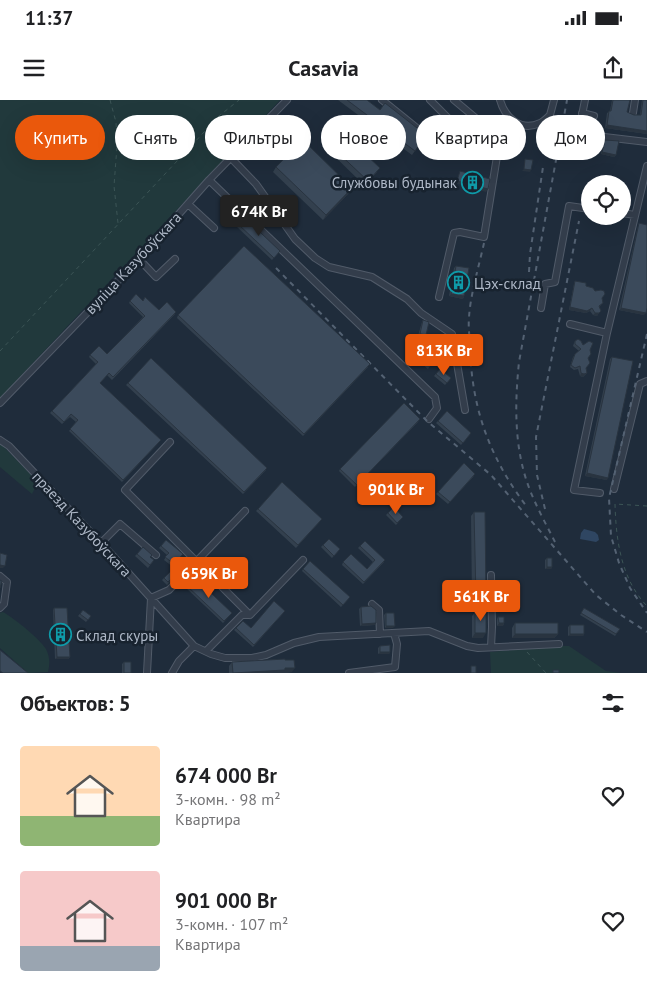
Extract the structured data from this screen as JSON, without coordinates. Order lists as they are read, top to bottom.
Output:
{
  "streets": {
    "street": ["вуліца Казубоўскага", "праезд Казубоўскага"]
  },
  "places": {
    "building": ["Службовы будынак", "Цэх-склад", "Склад скуры"]
  },
  "page": {
    "status": "11:37",
    "header": "Casavia",
    "chip": [
      "Купить",
      "Снять",
      "Фильтры",
      "Новое",
      "Квартира",
      "Дом"
    ],
    "price": [
      "674K Br",
      "813K Br",
      "901K Br",
      "659K Br",
      "561K Br"
    ],
    "heading": "Объектов: 5",
    "list": [
      {
        "name": "674 000 Br",
        "note": "3-комн. · 98 m² · Квартира"
      },
      {
        "name": "901 000 Br",
        "note": "3-комн. · 107 m² · Квартира"
      }
    ]
  }
}
